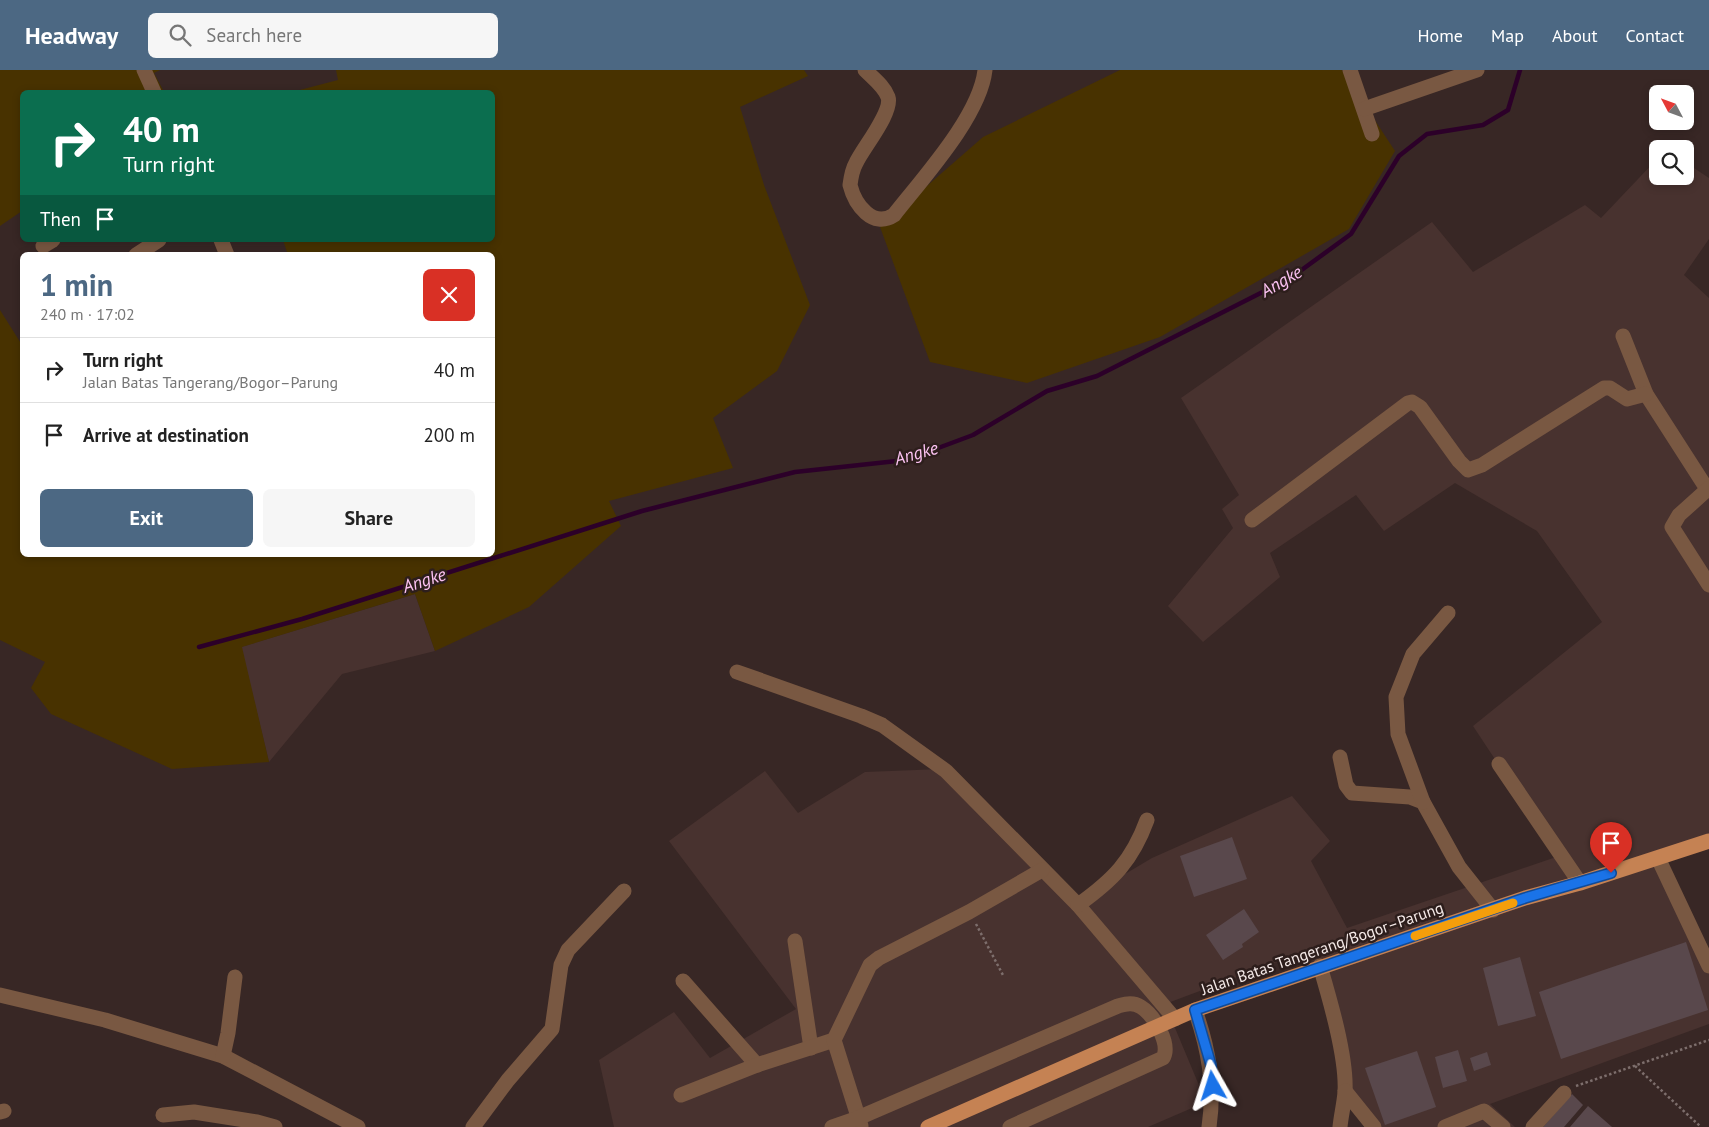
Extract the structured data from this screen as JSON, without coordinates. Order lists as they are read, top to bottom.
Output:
{
  "streets": {
    "main road": ["Jalan Batas Tangerang/Bogor–Parung"]
  },
  "water": ["Angke"],
  "north": "top left",
  "page": {
    "header": "Headway",
    "search": "Search here",
    "nav": [
      "Home",
      "Map",
      "About",
      "Contact"
    ],
    "turn": ["40 m", "Turn right"],
    "then": "Then",
    "heading": ["1 min", "240 m · 17:02"],
    "list": [
      {
        "name": "Turn right",
        "note": "Jalan Batas Tangerang/Bogor–Parung",
        "value": "40 m"
      },
      {
        "name": "Arrive at destination",
        "value": "200 m"
      }
    ],
    "buttons": ["Exit", "Share"]
  }
}
